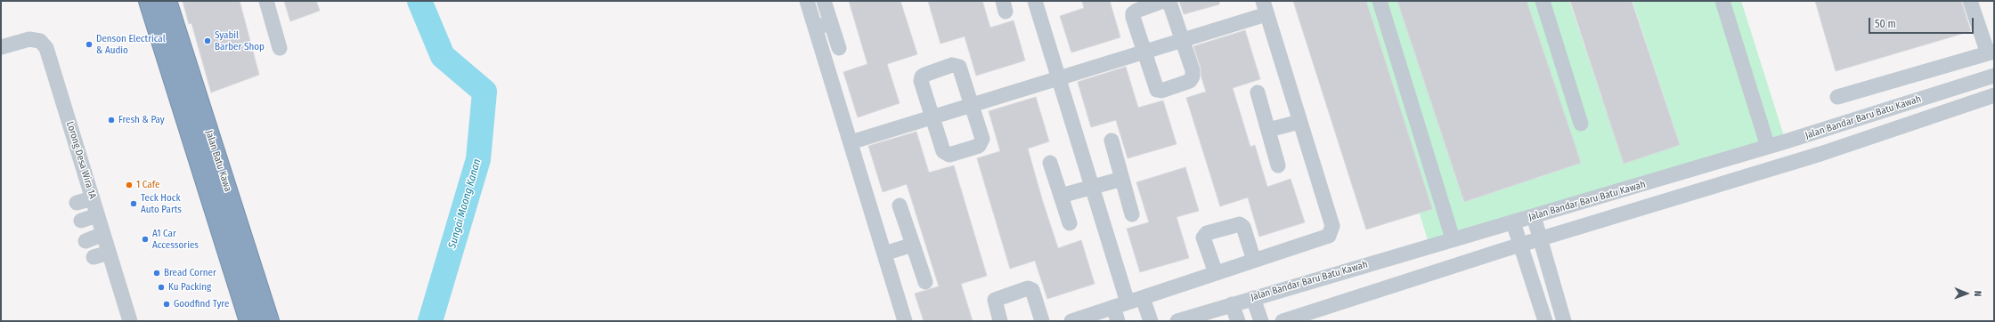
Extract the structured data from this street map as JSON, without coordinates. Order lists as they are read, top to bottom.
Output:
{
  "streets": {
    "highway": ["Jalan Batu Kawa"],
    "street": ["Jalan Bandar Baru Batu Kawah", "Lorong Desa Wira 1A"]
  },
  "water": ["Sungai Maong Kanan"],
  "places": [
    "Syabil Barber Shop",
    "Denson Electrical & Audio",
    "Fresh & Pay",
    "1 Cafe",
    "Teck Hock Auto Parts",
    "A1 Car Accessories",
    "Bread Corner",
    "Ku Packing",
    "Goodfind Tyre"
  ],
  "scale_bar": "50 m",
  "north": "right"
}
